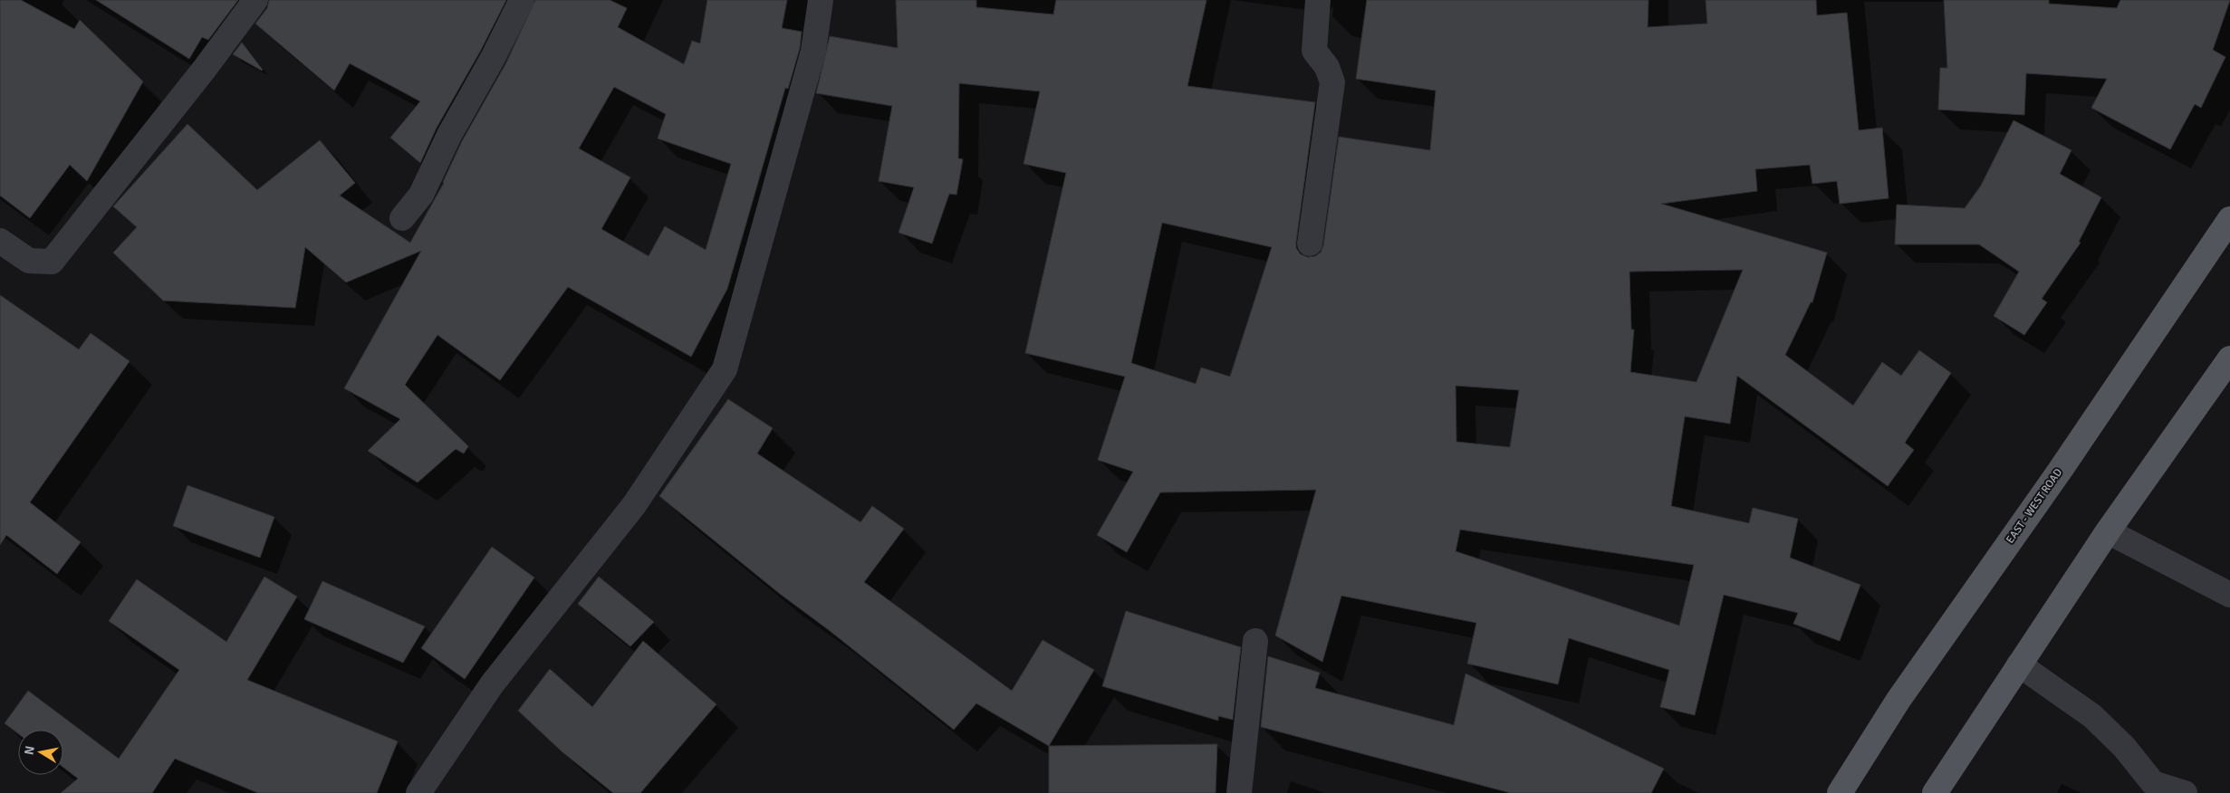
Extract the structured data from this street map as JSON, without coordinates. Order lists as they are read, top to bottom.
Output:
{
  "streets": {
    "main road": ["EAST - WEST ROAD"]
  },
  "north": "left"
}
